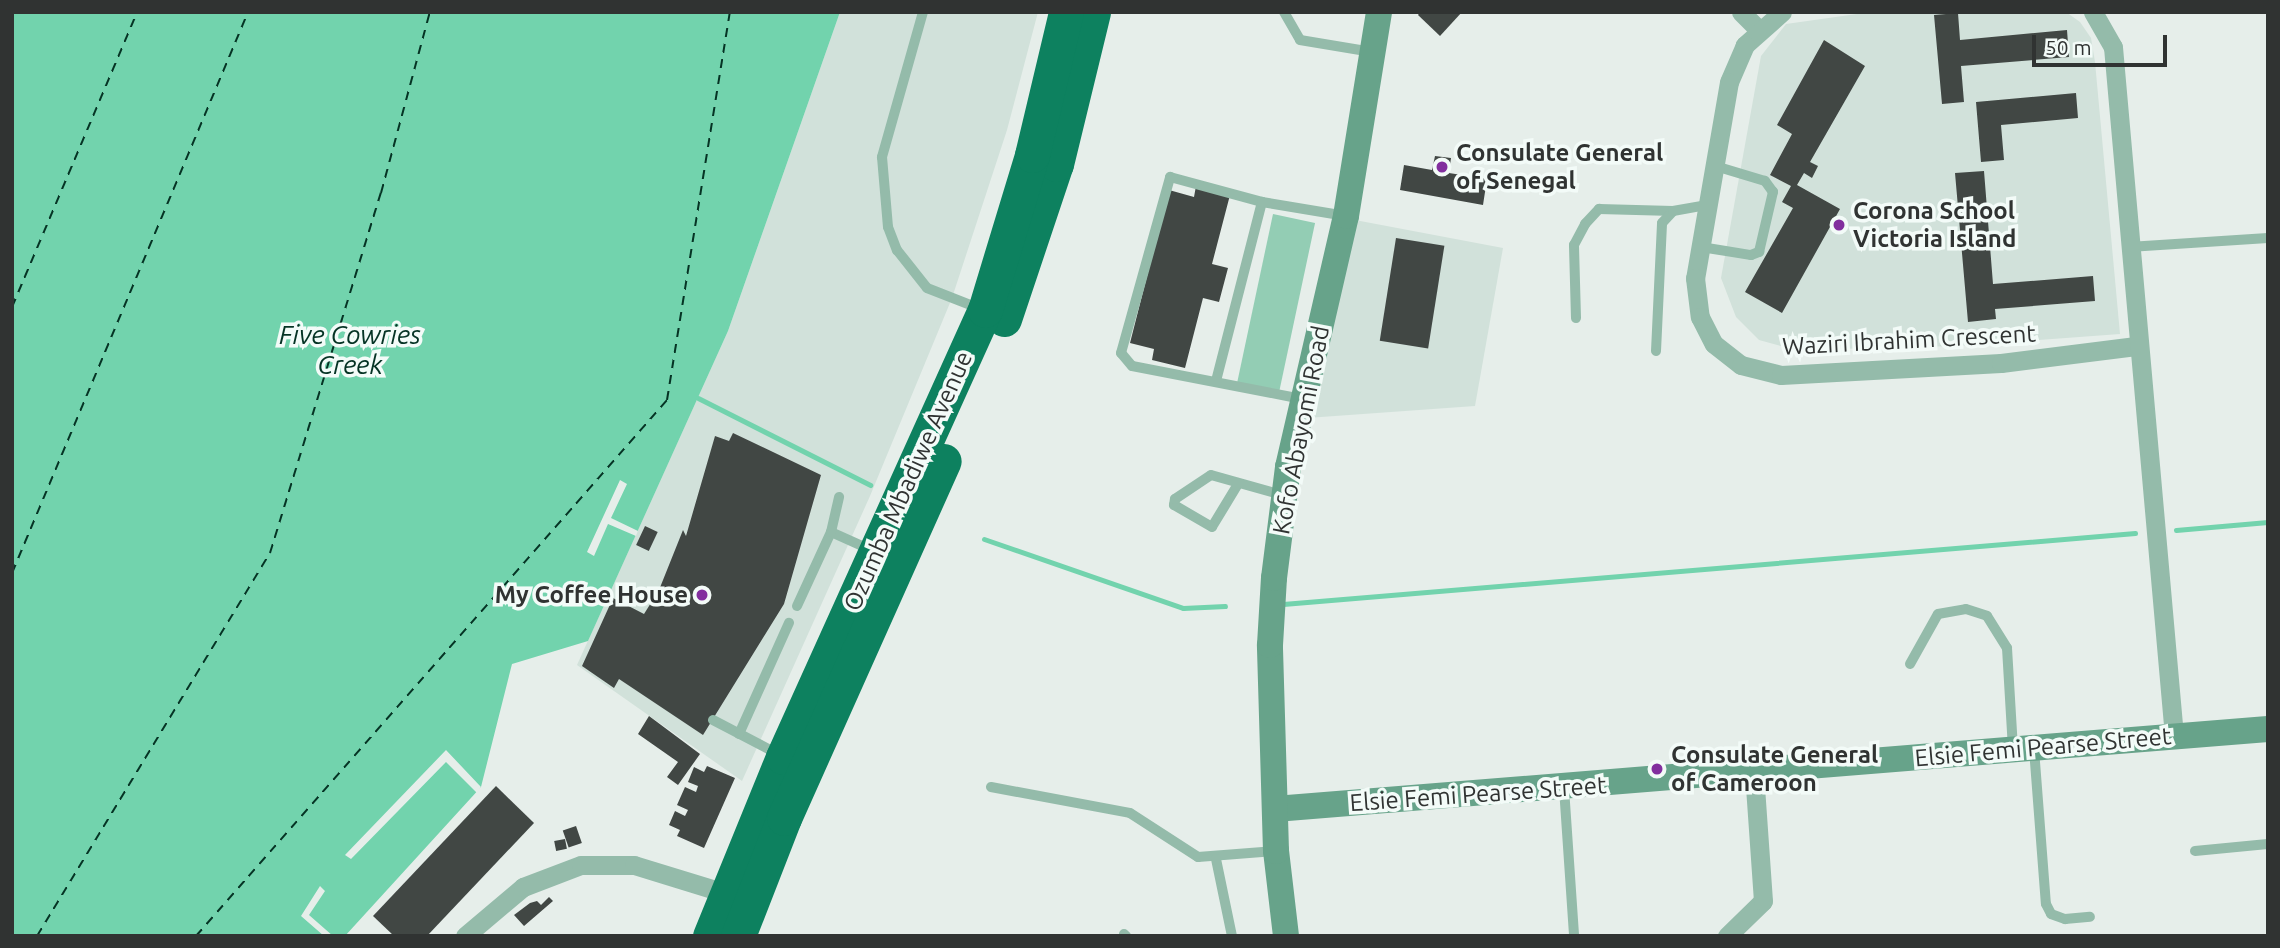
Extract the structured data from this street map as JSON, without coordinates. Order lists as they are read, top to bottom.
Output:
{
  "streets": {
    "highway": ["Ozumba Mbadiwe Avenue"],
    "street": ["Waziri Ibrahim Crescent", "Kofo Abayomi Road", "Elsie Femi Pearse Street"]
  },
  "crossings": [
    ["Kofo Abayomi Road", "Elsie Femi Pearse Street"]
  ],
  "water": ["Five Cowries Creek"],
  "places": [
    "Consulate General of Senegal",
    "Corona School Victoria Island",
    "My Coffee House",
    "Consulate General of Cameroon"
  ],
  "scale_bar": "50 m"
}
